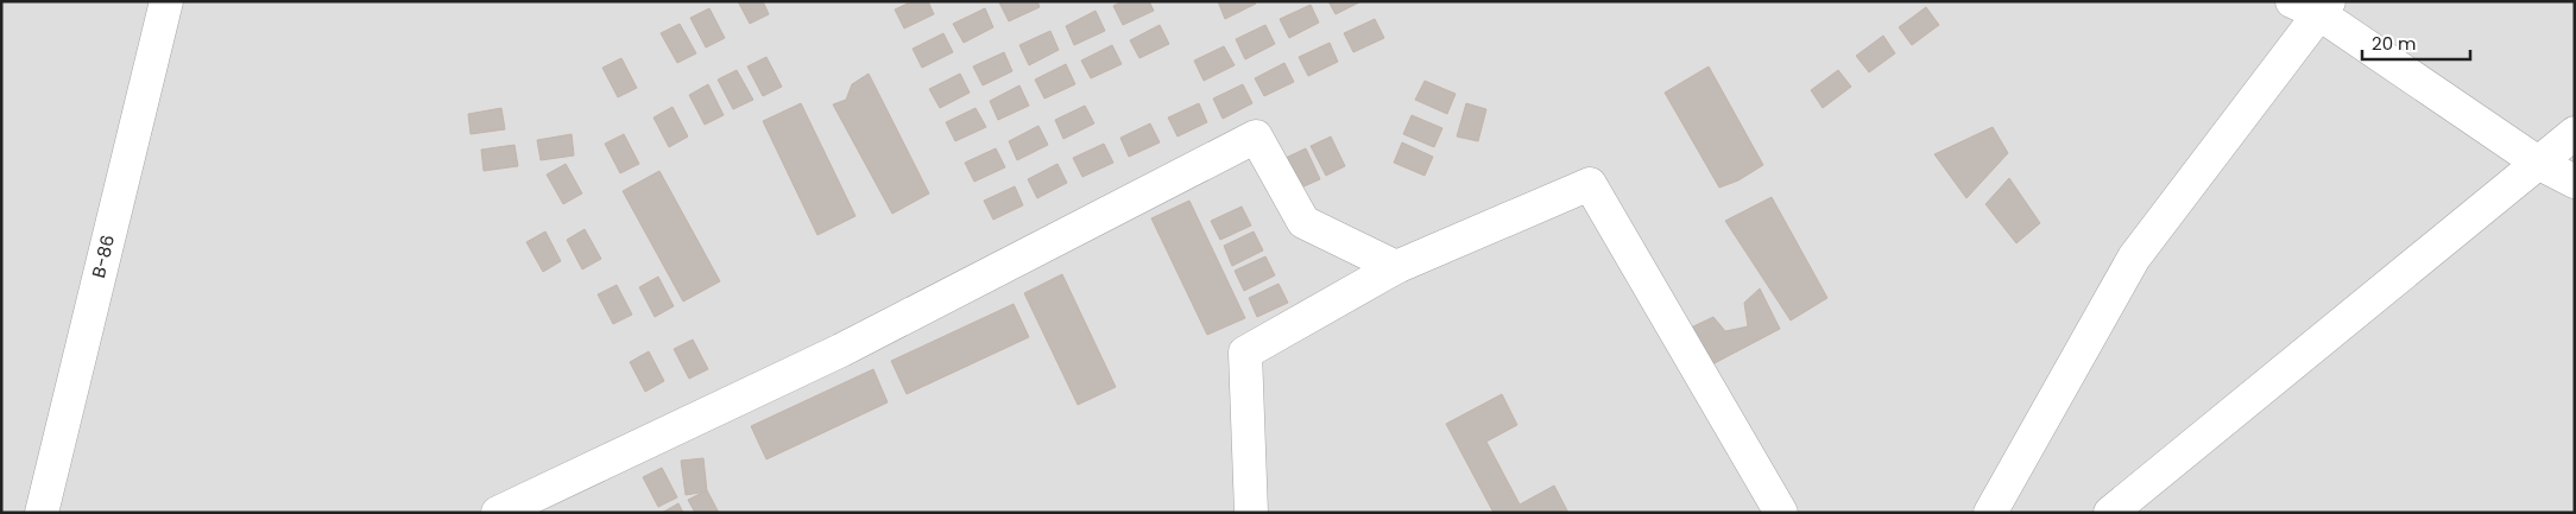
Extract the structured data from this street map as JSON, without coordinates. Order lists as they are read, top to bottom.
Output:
{
  "streets": {
    "street": ["B-86"]
  },
  "scale_bar": "20 m"
}
